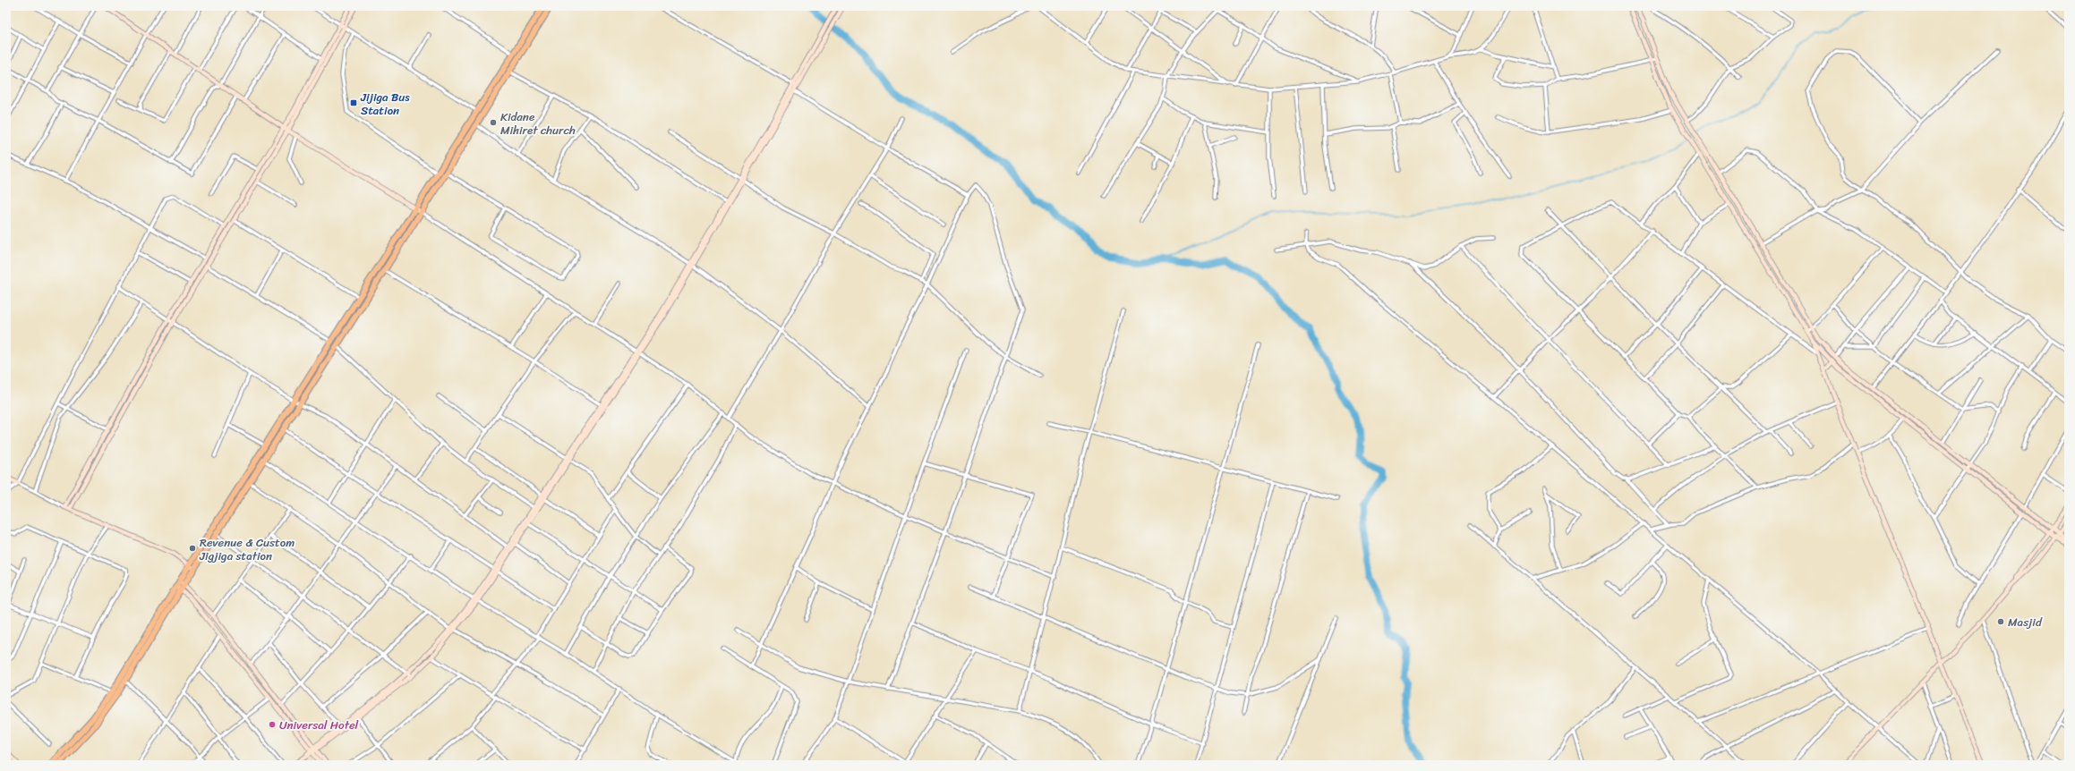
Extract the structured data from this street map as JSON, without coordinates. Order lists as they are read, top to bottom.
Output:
{
  "places": {
    "transit": ["Jijiga Bus Station"],
    "other": [
      "Kidane Mihiret church",
      "Revenue & Custom Jigjiga station",
      "Masjid",
      "Universal Hotel"
    ]
  }
}
